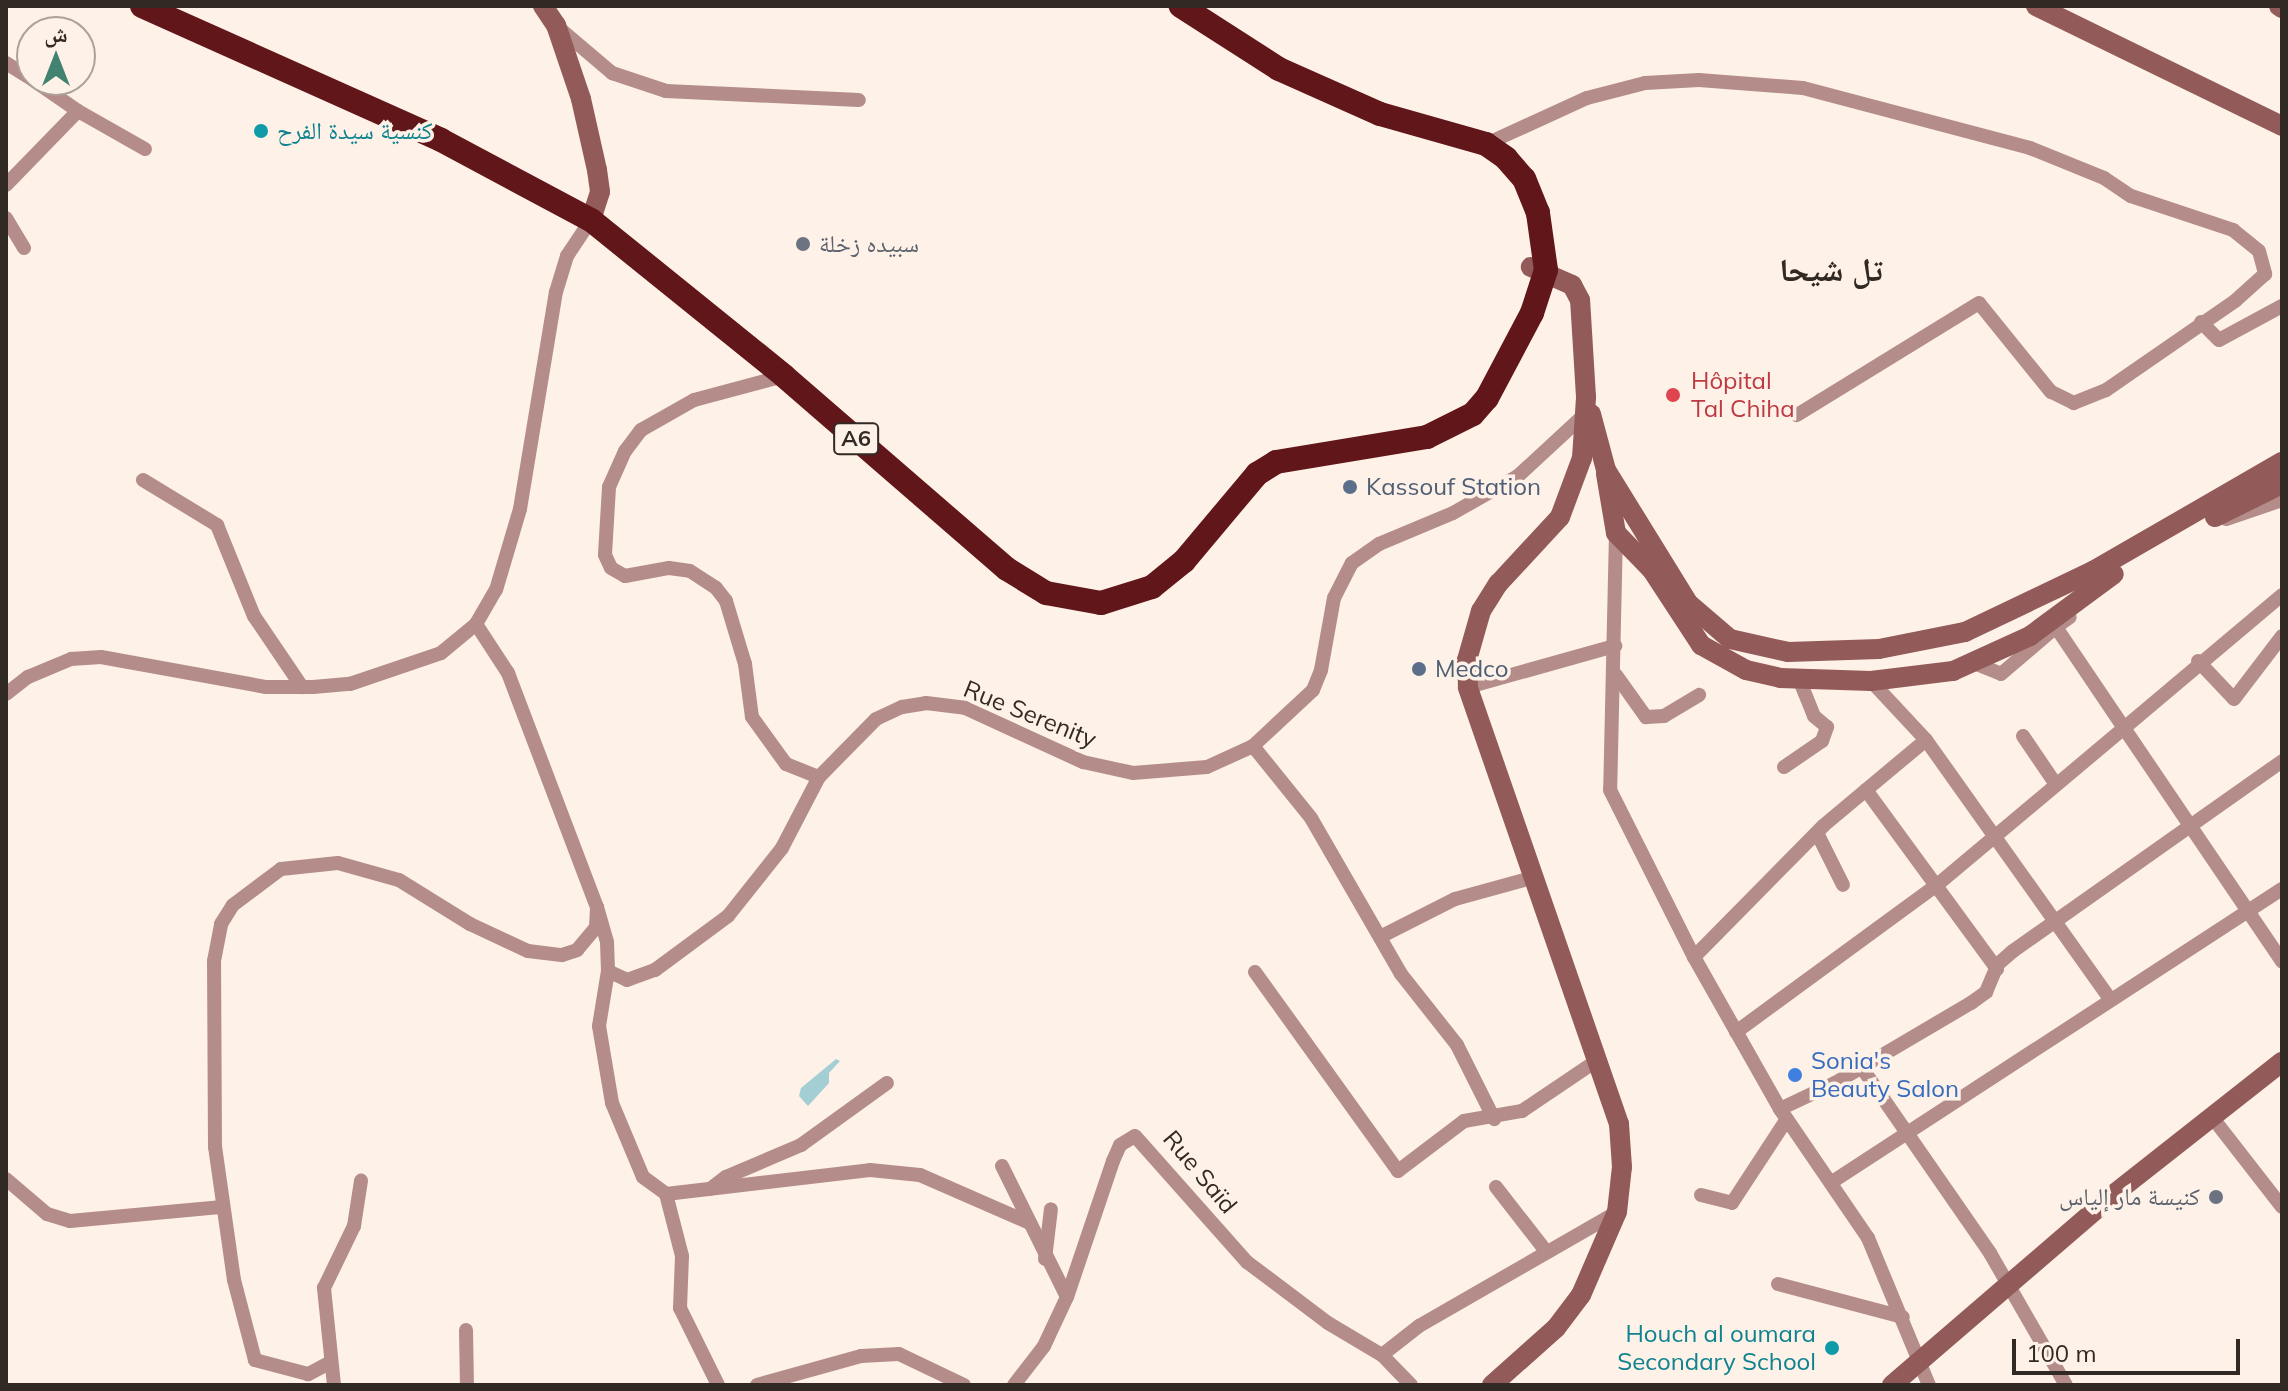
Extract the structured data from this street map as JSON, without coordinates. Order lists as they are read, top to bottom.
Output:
{
  "streets": {
    "highway": ["A6"],
    "street": ["Rue Serenity", "Rue Saïd"]
  },
  "districts": ["تل شيحا"],
  "places": [
    "كنسية سيدة الفرح",
    "سبيده زخلة",
    "Hôpital Tal Chiha",
    "Kassouf Station",
    "Medco",
    "Sonia's Beauty Salon",
    "كنيسة مار إلياس",
    "Houch al oumara Secondary School"
  ],
  "scale_bar": "100 m",
  "north": "top"
}
